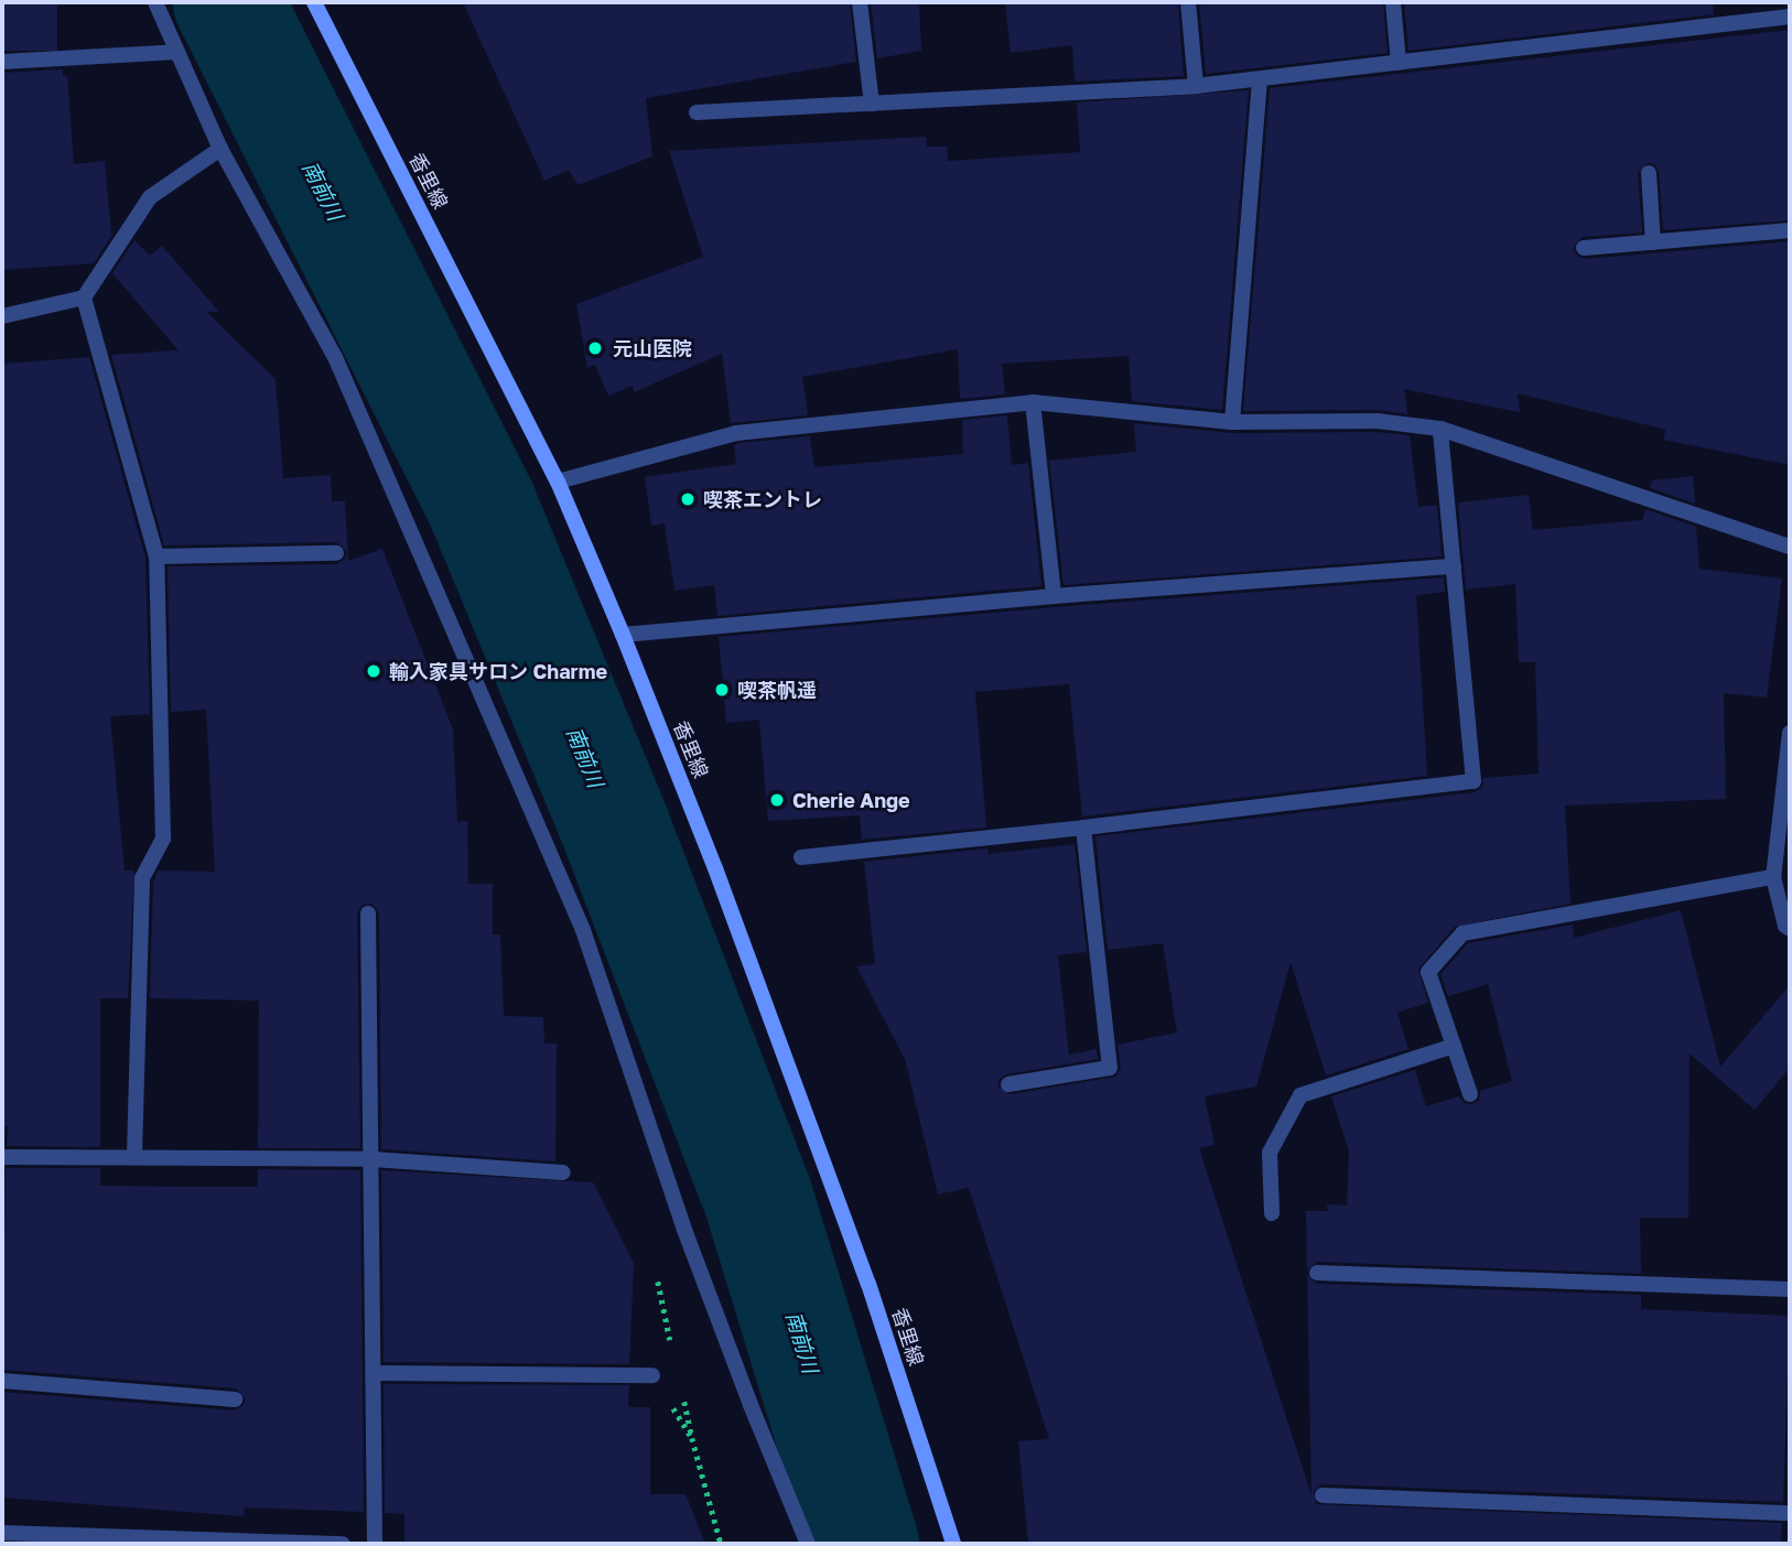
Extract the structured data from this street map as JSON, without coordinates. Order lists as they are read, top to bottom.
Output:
{
  "streets": {
    "street": ["香里線"]
  },
  "water": ["南前川"],
  "places": [
    "元山医院",
    "喫茶エントレ",
    "輸入家具サロン Charme",
    "喫茶帆遥",
    "Cherie Ange"
  ]
}
